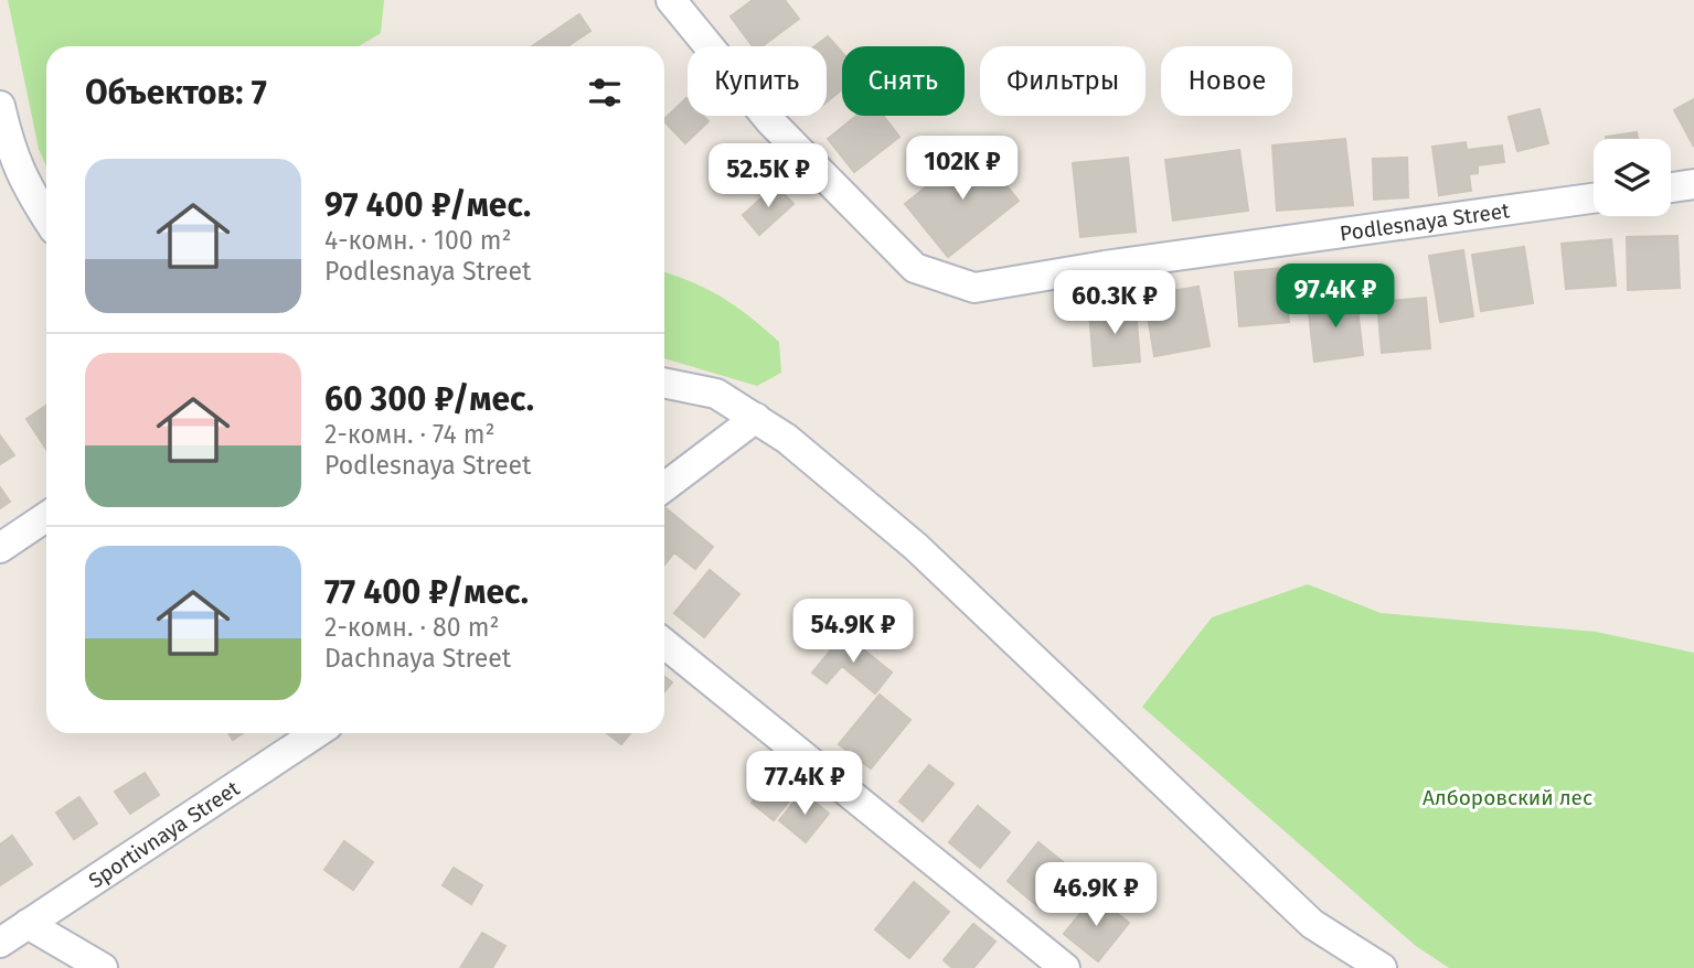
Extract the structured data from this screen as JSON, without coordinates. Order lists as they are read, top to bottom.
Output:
{
  "streets": {
    "street": ["Podlesnaya Street", "Sportivnaya Street"]
  },
  "parks": ["Алборовский лес"],
  "page": {
    "chip": [
      "Купить",
      "Снять",
      "Фильтры",
      "Новое"
    ],
    "heading": "Объектов: 7",
    "price": [
      "102K ₽",
      "52.5K ₽",
      "97.4K ₽",
      "60.3K ₽",
      "54.9K ₽",
      "77.4K ₽",
      "46.9K ₽"
    ],
    "list": [
      {
        "name": "97 400 ₽/мес.",
        "note": "4-комн. · 100 m² · Podlesnaya Street"
      },
      {
        "name": "60 300 ₽/мес.",
        "note": "2-комн. · 74 m² · Podlesnaya Street"
      },
      {
        "name": "77 400 ₽/мес.",
        "note": "2-комн. · 80 m² · Dachnaya Street"
      }
    ]
  }
}
